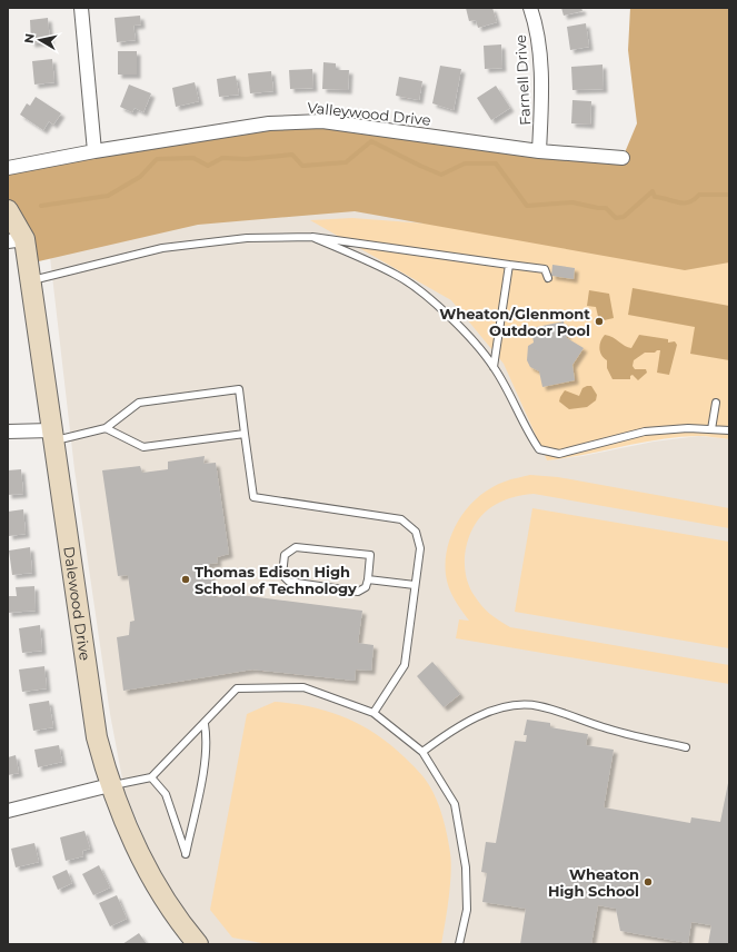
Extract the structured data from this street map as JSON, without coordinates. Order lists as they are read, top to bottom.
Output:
{
  "streets": {
    "street": ["Farnell Drive", "Valleywood Drive", "Dalewood Drive"]
  },
  "crossings": [
    ["Farnell Drive", "Valleywood Drive"]
  ],
  "places": ["Wheaton/Glenmont Outdoor Pool", "Thomas Edison High School of Technology", "Wheaton High School"],
  "north": "left"
}
